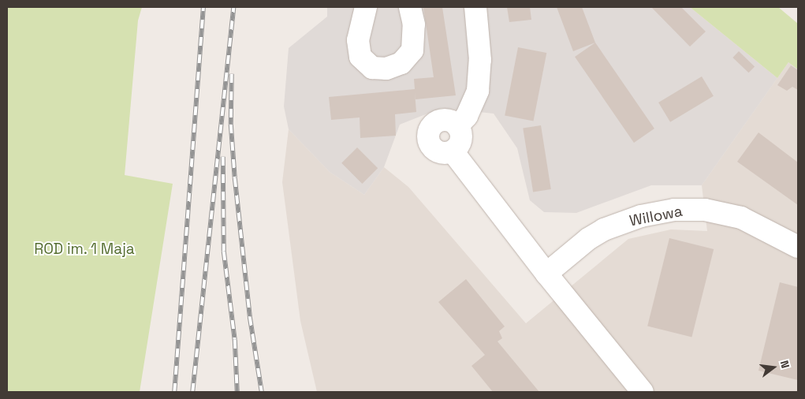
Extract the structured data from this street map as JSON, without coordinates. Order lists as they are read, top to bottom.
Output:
{
  "streets": {
    "street": ["Willowa"]
  },
  "parks": ["ROD im. 1 Maja"],
  "north": "right"
}
